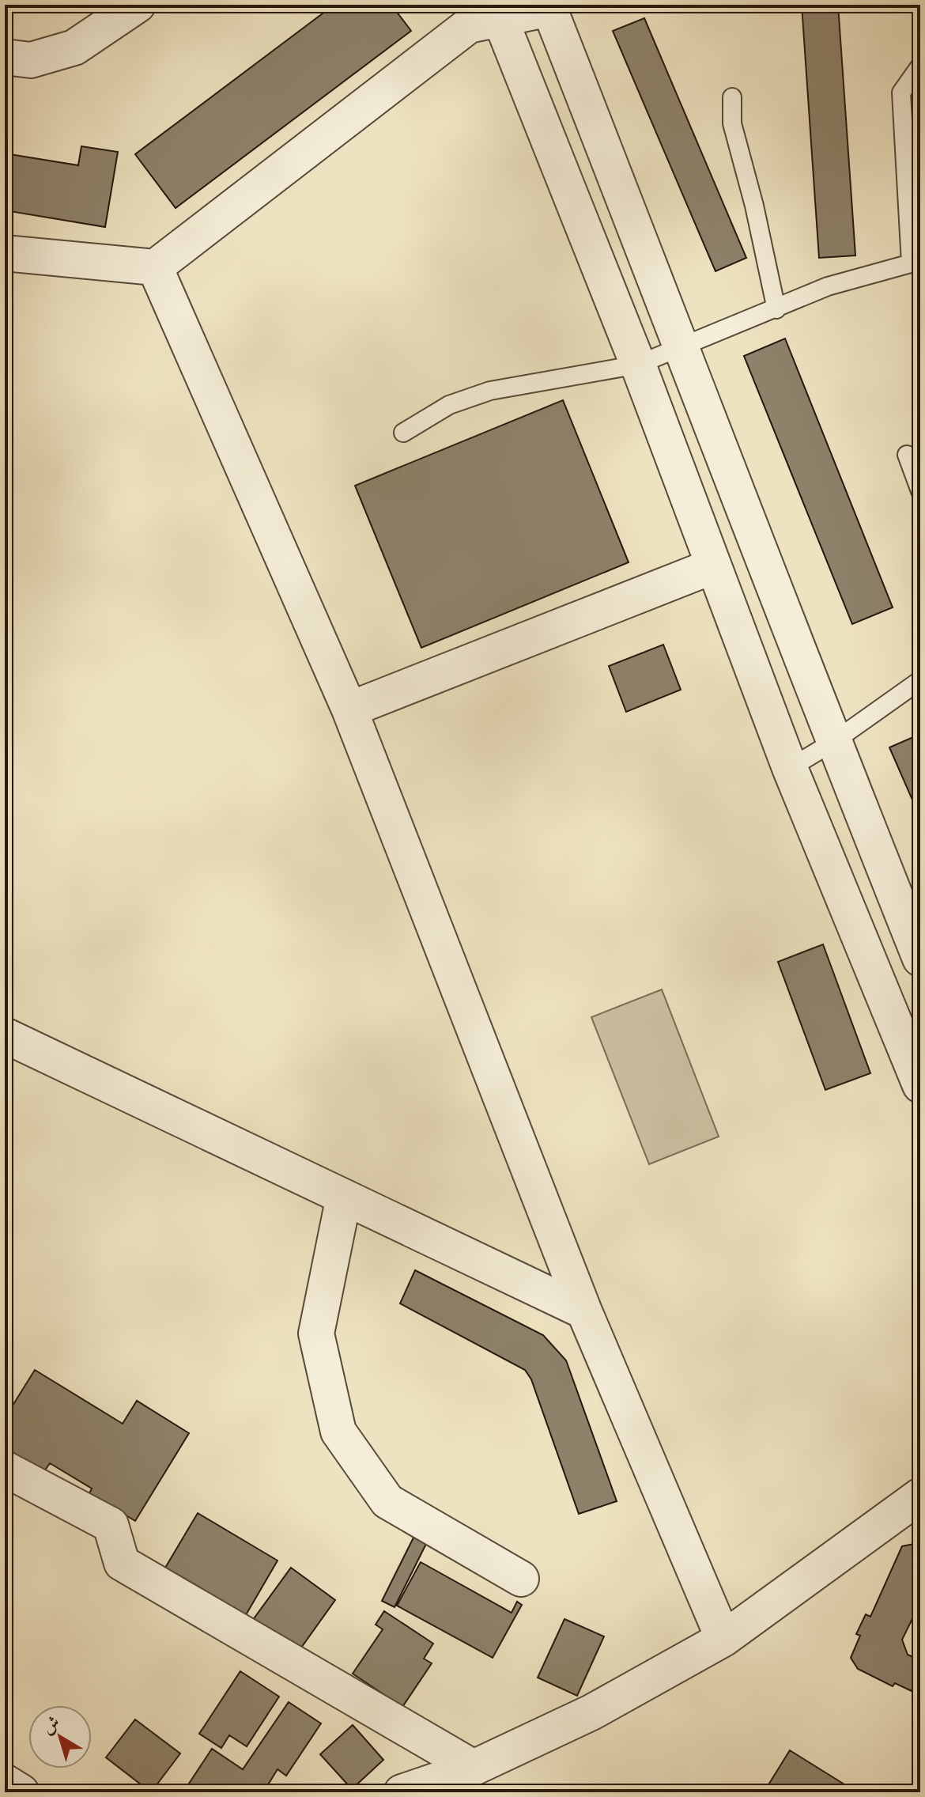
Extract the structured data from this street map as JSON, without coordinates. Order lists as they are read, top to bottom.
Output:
{
  "north": "top left"
}
